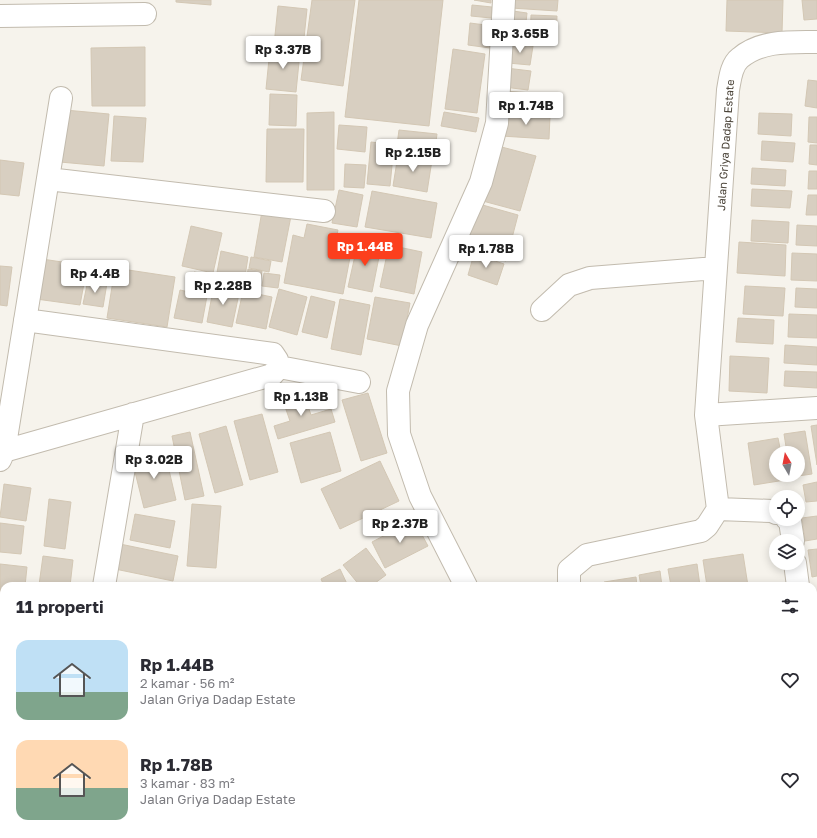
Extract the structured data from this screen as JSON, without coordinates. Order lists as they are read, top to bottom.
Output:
{
  "streets": {
    "street": ["Jalan Griya Dadap Estate"]
  },
  "north": "top",
  "page": {
    "price": [
      "Rp 3.65B",
      "Rp 3.37B",
      "Rp 1.74B",
      "Rp 2.15B",
      "Rp 1.44B",
      "Rp 1.78B",
      "Rp 4.4B",
      "Rp 2.28B",
      "Rp 1.13B",
      "Rp 3.02B",
      "Rp 2.37B"
    ],
    "heading": "11 properti",
    "list": [
      {
        "name": "Rp 1.44B",
        "note": "2 kamar · 56 m² · Jalan Griya Dadap Estate"
      },
      {
        "name": "Rp 1.78B",
        "note": "3 kamar · 83 m² · Jalan Griya Dadap Estate"
      }
    ]
  }
}
